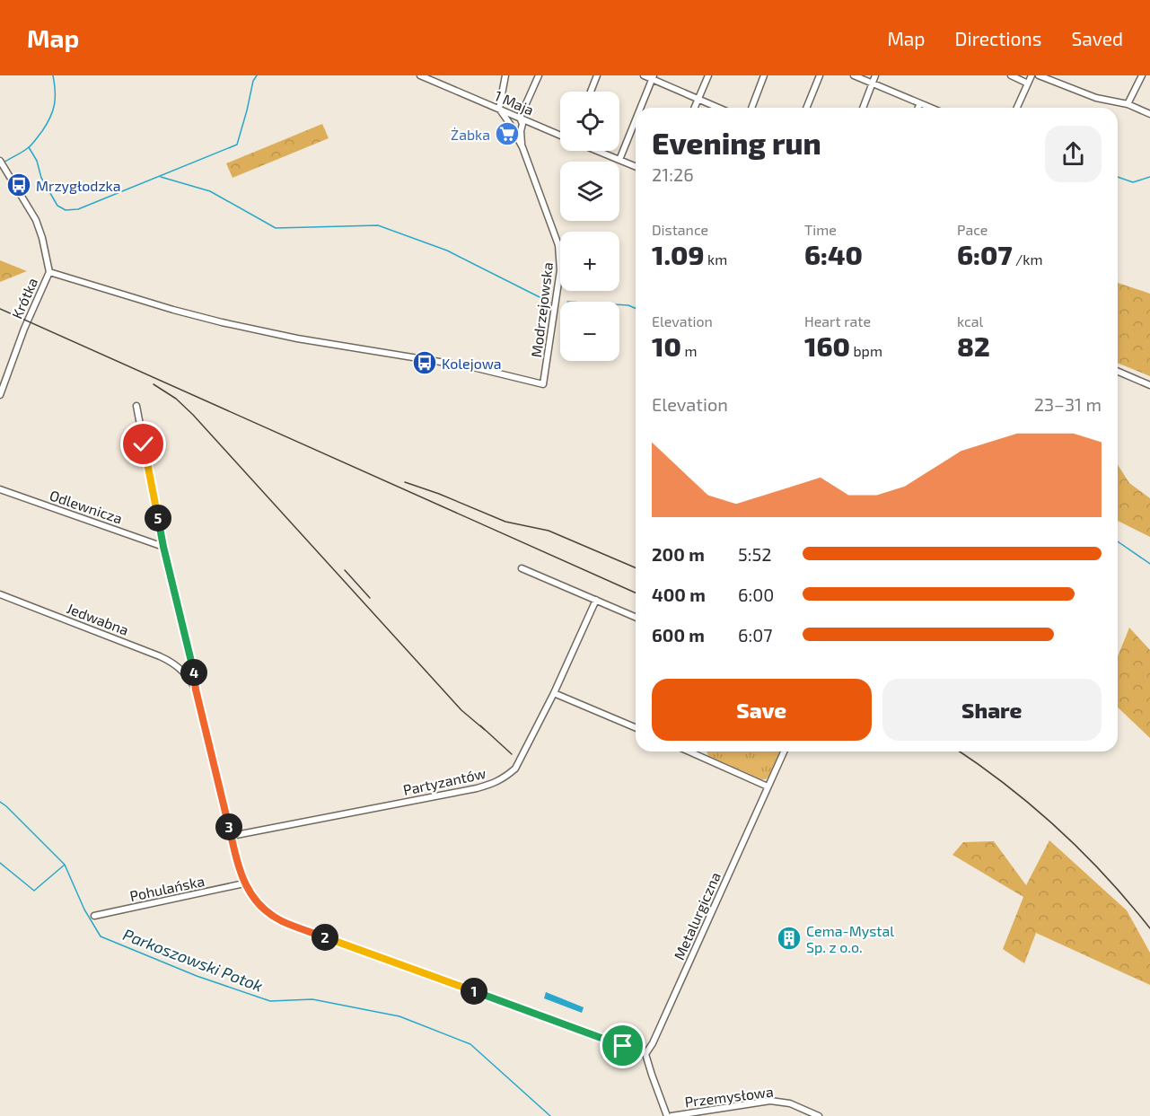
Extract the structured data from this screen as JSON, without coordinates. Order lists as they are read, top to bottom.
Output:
{
  "streets": {
    "street": [
      "1 Maja",
      "Krótka",
      "Modrzejowska",
      "Odlewnicza",
      "Jedwabna",
      "Partyzantów",
      "Pohulańska",
      "Metalurgiczna",
      "Przemysłowa"
    ]
  },
  "crossings": [
    ["1 Maja", "Modrzejowska"],
    ["Krótka", "Modrzejowska"]
  ],
  "water": ["Parkoszowski Potok"],
  "places": {
    "supermarket": ["Żabka"],
    "bus stop": ["Mrzygłodzka", "Kolejowa"],
    "building": ["Cema-Mystal Sp. z o.o."]
  },
  "page": {
    "header": "Map",
    "nav": ["Map", "Directions", "Saved"],
    "map_buttons": ["+", "−"],
    "heading": ["Evening run", "21:26"],
    "stats": [
      ["Distance", "1.09 km"],
      ["Time", "6:40"],
      ["Pace", "6:07 /km"],
      ["Elevation", "10 m"],
      ["Heart rate", "160 bpm"],
      ["kcal", "82"]
    ],
    "chart": ["Elevation", "23–31 m"],
    "pins": [
      "5",
      "4",
      "3",
      "2",
      "1"
    ],
    "list": [
      {
        "name": "200 m",
        "note": "5:52"
      },
      {
        "name": "400 m",
        "note": "6:00"
      },
      {
        "name": "600 m",
        "note": "6:07"
      }
    ],
    "buttons": ["Save", "Share"]
  }
}
